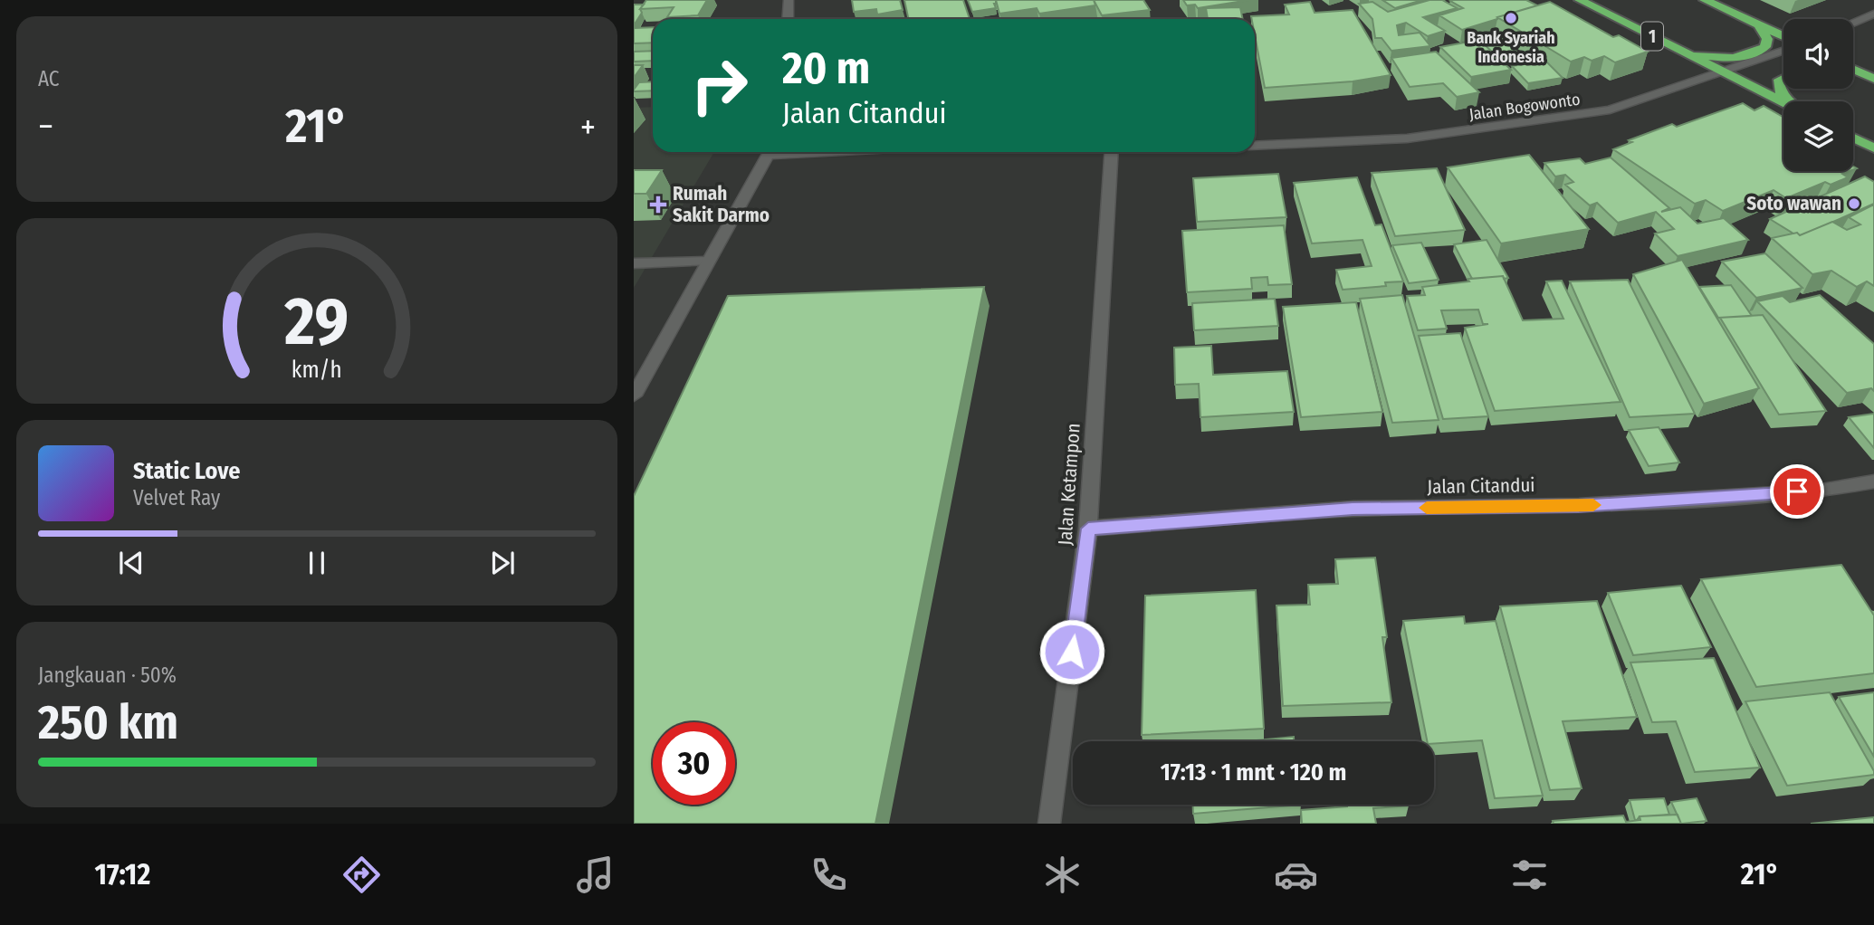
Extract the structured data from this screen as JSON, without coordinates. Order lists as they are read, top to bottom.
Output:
{
  "streets": {
    "highway": ["1"],
    "street": ["Jalan Bogowonto", "Jalan Ketampon", "Jalan Citandui"]
  },
  "crossings": [
    ["1", "Jalan Bogowonto"],
    ["Jalan Ketampon", "Jalan Citandui"]
  ],
  "places": {
    "other": ["Bank Syariah Indonesia", "Soto wawan"],
    "health": ["Rumah Sakit Darmo"]
  },
  "page": {
    "tile": [
      "AC",
      ["Jangkauan · 50%", "250 km"]
    ],
    "turn": ["20 m", "Jalan Citandui"],
    "heat": ["−", "21°", "+"],
    "song": ["Static Love", "Velvet Ray"],
    "limit": "30",
    "trip": "17:13 · 1 mnt · 120 m",
    "tabs": ["17:12", "21°"],
    "gauge": ["29", "km/h"]
  }
}
